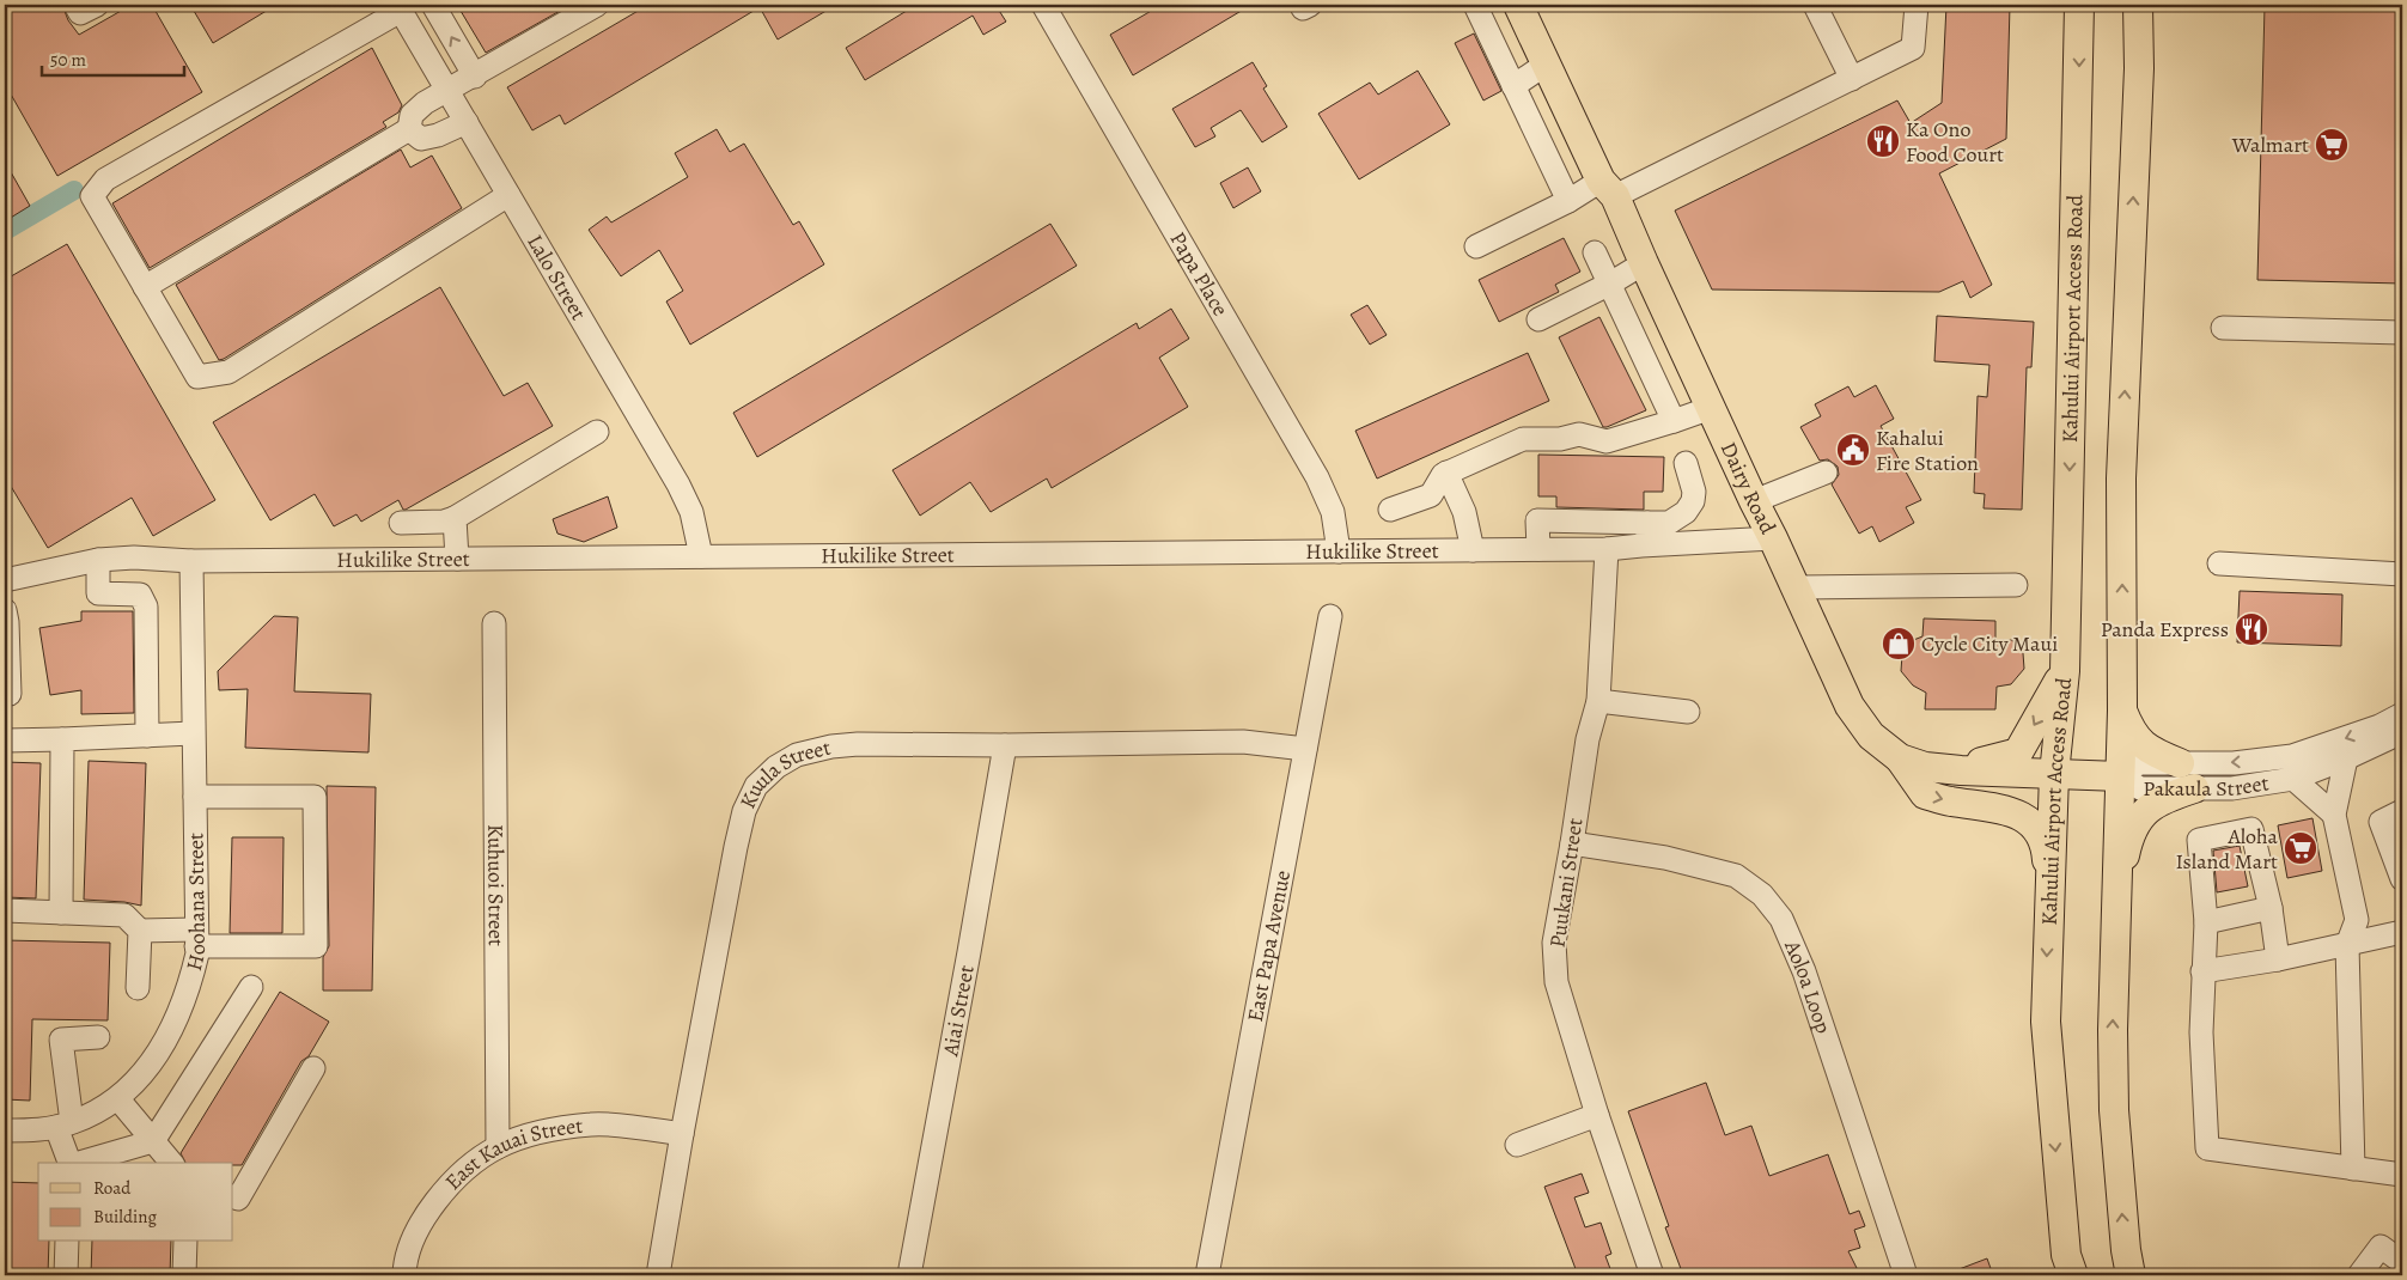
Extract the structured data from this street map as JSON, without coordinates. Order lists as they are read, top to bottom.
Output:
{
  "streets": {
    "main road": ["Kahului Airport Access Road", "Dairy Road"],
    "street": [
      "Papa Place",
      "Lalo Street",
      "Hukilike Street",
      "Kuula Street",
      "Pakaula Street",
      "Puukani Street",
      "Kuhuoi Street",
      "Hoohana Street",
      "East Papa Avenue",
      "Aoloa Loop",
      "Aiai Street",
      "East Kauai Street"
    ]
  },
  "crossings": [
    ["Papa Place", "Hukilike Street"],
    ["Lalo Street", "Hukilike Street"],
    ["Kahului Airport Access Road", "Dairy Road"],
    ["Dairy Road", "Hukilike Street"],
    ["Dairy Road", "Pakaula Street"],
    ["Hukilike Street", "Puukani Street"],
    ["Hukilike Street", "Hoohana Street"],
    ["Kuula Street", "East Papa Avenue"],
    ["Kuula Street", "Aiai Street"],
    ["Kuula Street", "East Kauai Street"],
    ["Puukani Street", "Aoloa Loop"],
    ["Kuhuoi Street", "East Kauai Street"]
  ],
  "places": {
    "restaurant": ["Ka Ono Food Court", "Panda Express"],
    "supermarket": ["Walmart", "Aloha Island Mart"],
    "public building": ["Kahalui Fire Station"],
    "shop": ["Cycle City Maui"]
  },
  "legend": ["Road", "Building"],
  "scale_bar": "50 m"
}
